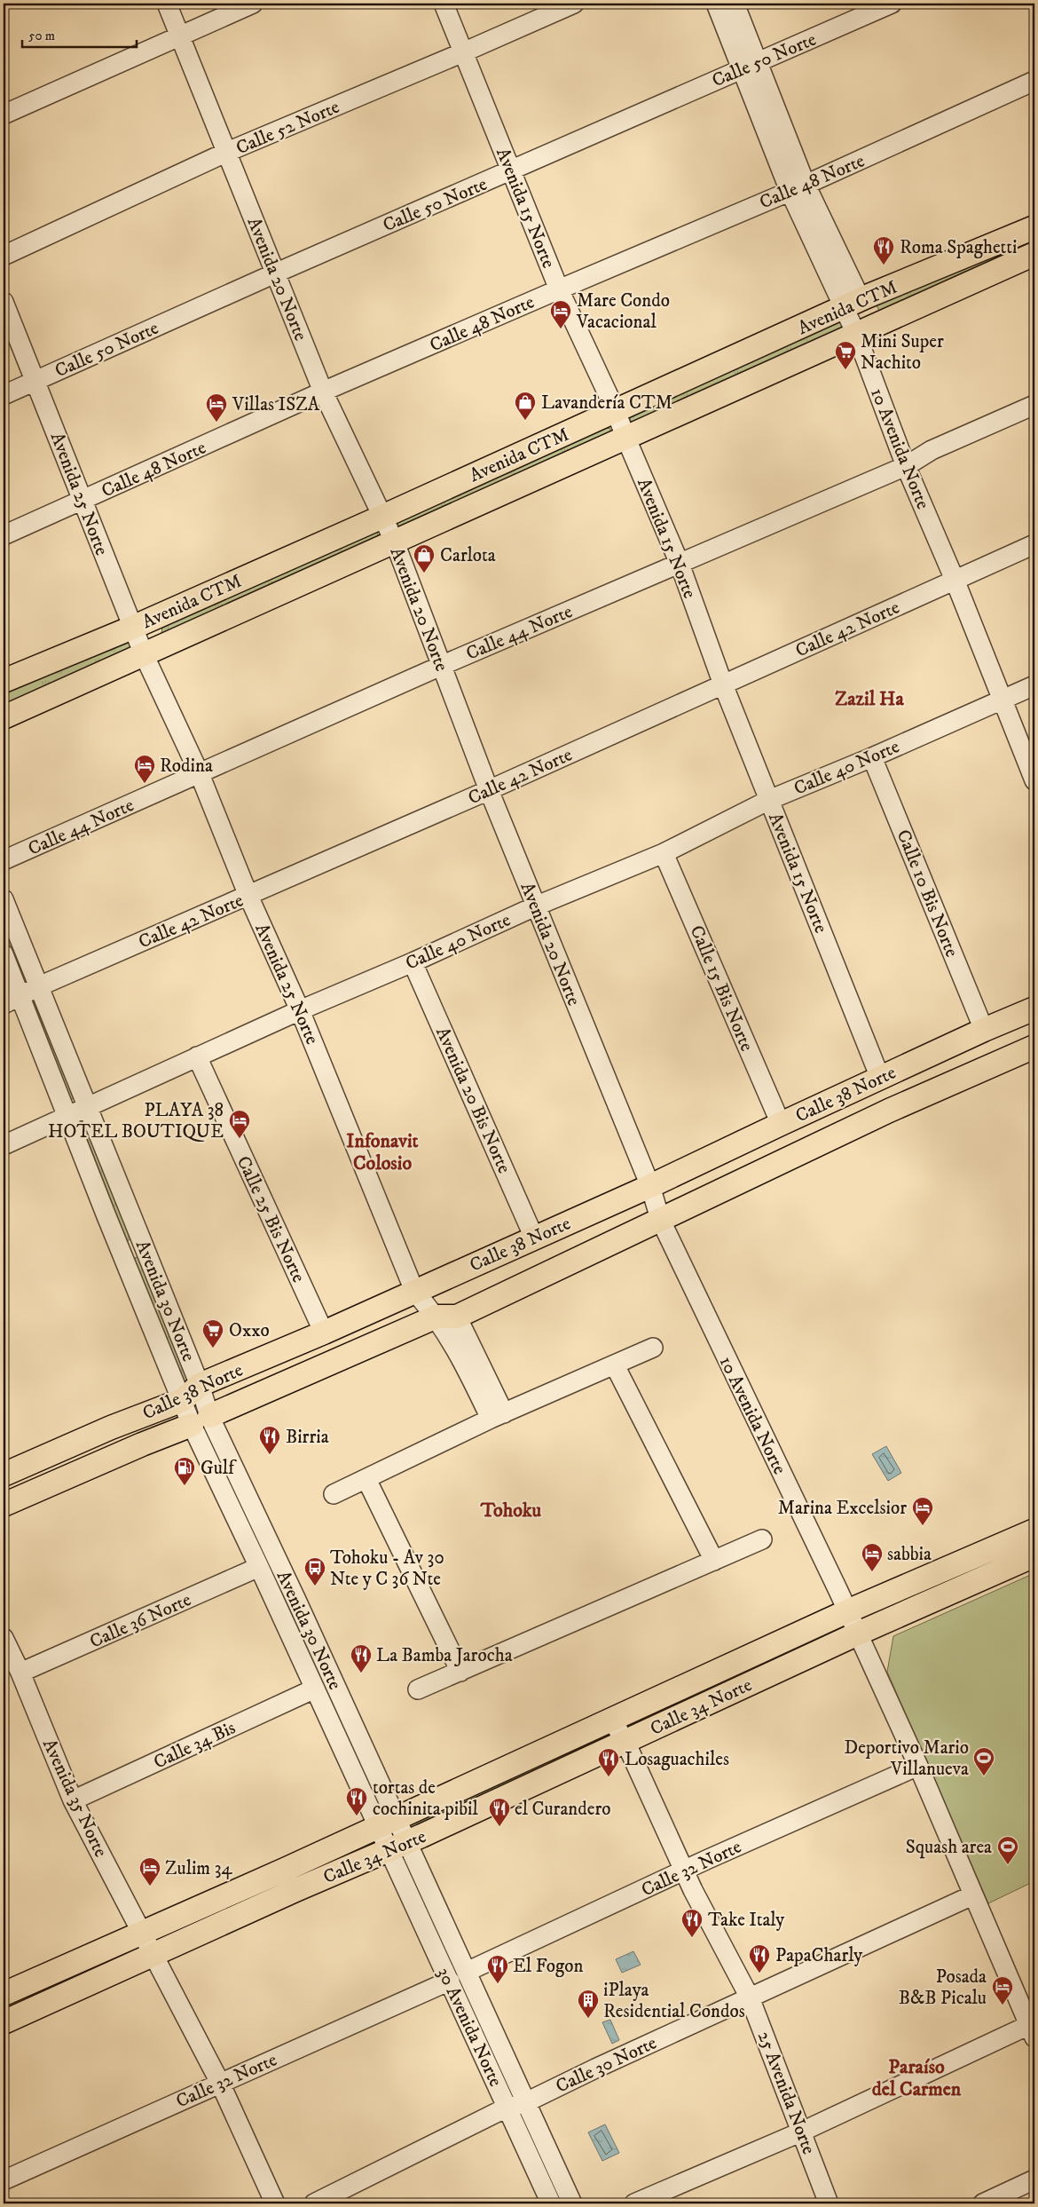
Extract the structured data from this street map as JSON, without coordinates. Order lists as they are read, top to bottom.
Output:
{
  "streets": {
    "main road": ["Avenida CTM", "Calle 38 Norte", "Calle 34 Norte"],
    "street": [
      "Calle 50 Norte",
      "Calle 52 Norte",
      "Calle 48 Norte",
      "Avenida 15 Norte",
      "Avenida 20 Norte",
      "10 Avenida Norte",
      "Avenida 25 Norte",
      "Calle 42 Norte",
      "Calle 44 Norte",
      "Calle 40 Norte",
      "Calle 10 Bis Norte",
      "Calle 15 Bis Norte",
      "Avenida 20 Bis Norte",
      "Calle 25 Bis Norte",
      "Avenida 30 Norte",
      "Calle 36 Norte",
      "Calle 34 Bis",
      "Avenida 35 Norte",
      "Calle 32 Norte",
      "30 Avenida Norte",
      "Calle 30 Norte",
      "25 Avenida Norte"
    ]
  },
  "crossings": [
    ["Calle 50 Norte", "Avenida 15 Norte"],
    ["Calle 50 Norte", "Avenida 20 Norte"],
    ["Calle 50 Norte", "10 Avenida Norte"],
    ["Calle 50 Norte", "Avenida 25 Norte"],
    ["Calle 52 Norte", "Avenida 15 Norte"],
    ["Calle 52 Norte", "Avenida 20 Norte"],
    ["Calle 48 Norte", "Avenida 15 Norte"],
    ["Calle 48 Norte", "Avenida 20 Norte"],
    ["Calle 48 Norte", "10 Avenida Norte"],
    ["Calle 48 Norte", "Avenida 25 Norte"],
    ["Avenida 15 Norte", "Avenida CTM"],
    ["Avenida 15 Norte", "Calle 42 Norte"],
    ["Avenida 15 Norte", "Calle 44 Norte"],
    ["Avenida 15 Norte", "Calle 40 Norte"],
    ["Avenida 15 Norte", "Calle 38 Norte"],
    ["Avenida 20 Norte", "Avenida CTM"],
    ["Avenida 20 Norte", "10 Avenida Norte"],
    ["Avenida 20 Norte", "Calle 42 Norte"],
    ["Avenida 20 Norte", "Calle 44 Norte"],
    ["Avenida 20 Norte", "Calle 40 Norte"],
    ["Avenida 20 Norte", "Calle 38 Norte"],
    ["Avenida CTM", "10 Avenida Norte"],
    ["Avenida CTM", "Avenida 25 Norte"],
    ["10 Avenida Norte", "Calle 42 Norte"],
    ["10 Avenida Norte", "Calle 44 Norte"],
    ["10 Avenida Norte", "Calle 40 Norte"],
    ["10 Avenida Norte", "Calle 38 Norte"],
    ["10 Avenida Norte", "Calle 34 Norte"],
    ["Avenida 25 Norte", "Calle 42 Norte"],
    ["Avenida 25 Norte", "Calle 44 Norte"],
    ["Avenida 25 Norte", "Calle 40 Norte"],
    ["Avenida 25 Norte", "Calle 38 Norte"],
    ["Calle 42 Norte", "Avenida 30 Norte"],
    ["Calle 40 Norte", "Calle 10 Bis Norte"],
    ["Calle 40 Norte", "Calle 15 Bis Norte"],
    ["Calle 40 Norte", "Avenida 20 Bis Norte"],
    ["Calle 40 Norte", "Calle 25 Bis Norte"],
    ["Calle 40 Norte", "Avenida 30 Norte"],
    ["Calle 10 Bis Norte", "Calle 38 Norte"],
    ["Calle 15 Bis Norte", "Calle 38 Norte"],
    ["Calle 38 Norte", "Avenida 20 Bis Norte"],
    ["Calle 38 Norte", "Calle 25 Bis Norte"],
    ["Calle 38 Norte", "Avenida 30 Norte"],
    ["Avenida 30 Norte", "Calle 36 Norte"],
    ["Avenida 30 Norte", "Calle 34 Norte"],
    ["Avenida 30 Norte", "Calle 34 Bis"],
    ["Avenida 30 Norte", "30 Avenida Norte"],
    ["Calle 36 Norte", "Avenida 35 Norte"],
    ["Calle 34 Norte", "Avenida 35 Norte"],
    ["Calle 34 Norte", "30 Avenida Norte"],
    ["Calle 34 Norte", "25 Avenida Norte"],
    ["Calle 34 Bis", "Avenida 35 Norte"],
    ["Avenida 35 Norte", "Calle 32 Norte"],
    ["Calle 32 Norte", "30 Avenida Norte"],
    ["Calle 32 Norte", "25 Avenida Norte"],
    ["30 Avenida Norte", "Calle 30 Norte"],
    ["Calle 30 Norte", "25 Avenida Norte"]
  ],
  "districts": [
    "Zazil Ha",
    "Infonavit Colosio",
    "Tohoku",
    "Paraíso del Carmen"
  ],
  "places": {
    "restaurant": [
      "Roma Spaghetti",
      "Birria",
      "La Bamba Jarocha",
      "Losaguachiles",
      "tortas de cochinita pibil",
      "el Curandero",
      "Take Italy",
      "PapaCharly",
      "El Fogon"
    ],
    "hotel": [
      "Mare Condo Vacacional",
      "Villas ISZA",
      "Rodina",
      "PLAYA 38 HOTEL BOUTIQUE",
      "Marina Excelsior",
      "sabbia",
      "Zulim 34",
      "Posada B&B Picalu"
    ],
    "supermarket": ["Mini Super Nachito", "Oxxo"],
    "shop": ["Lavandería CTM", "Carlota"],
    "fuel station": ["Gulf"],
    "bus stop": ["Tohoku - Av 30 Nte y C 36 Nte"],
    "sports": ["Deportivo Mario Villanueva", "Squash area"],
    "building": ["iPlaya Residential Condos"]
  },
  "scale_bar": "50 m"
}
